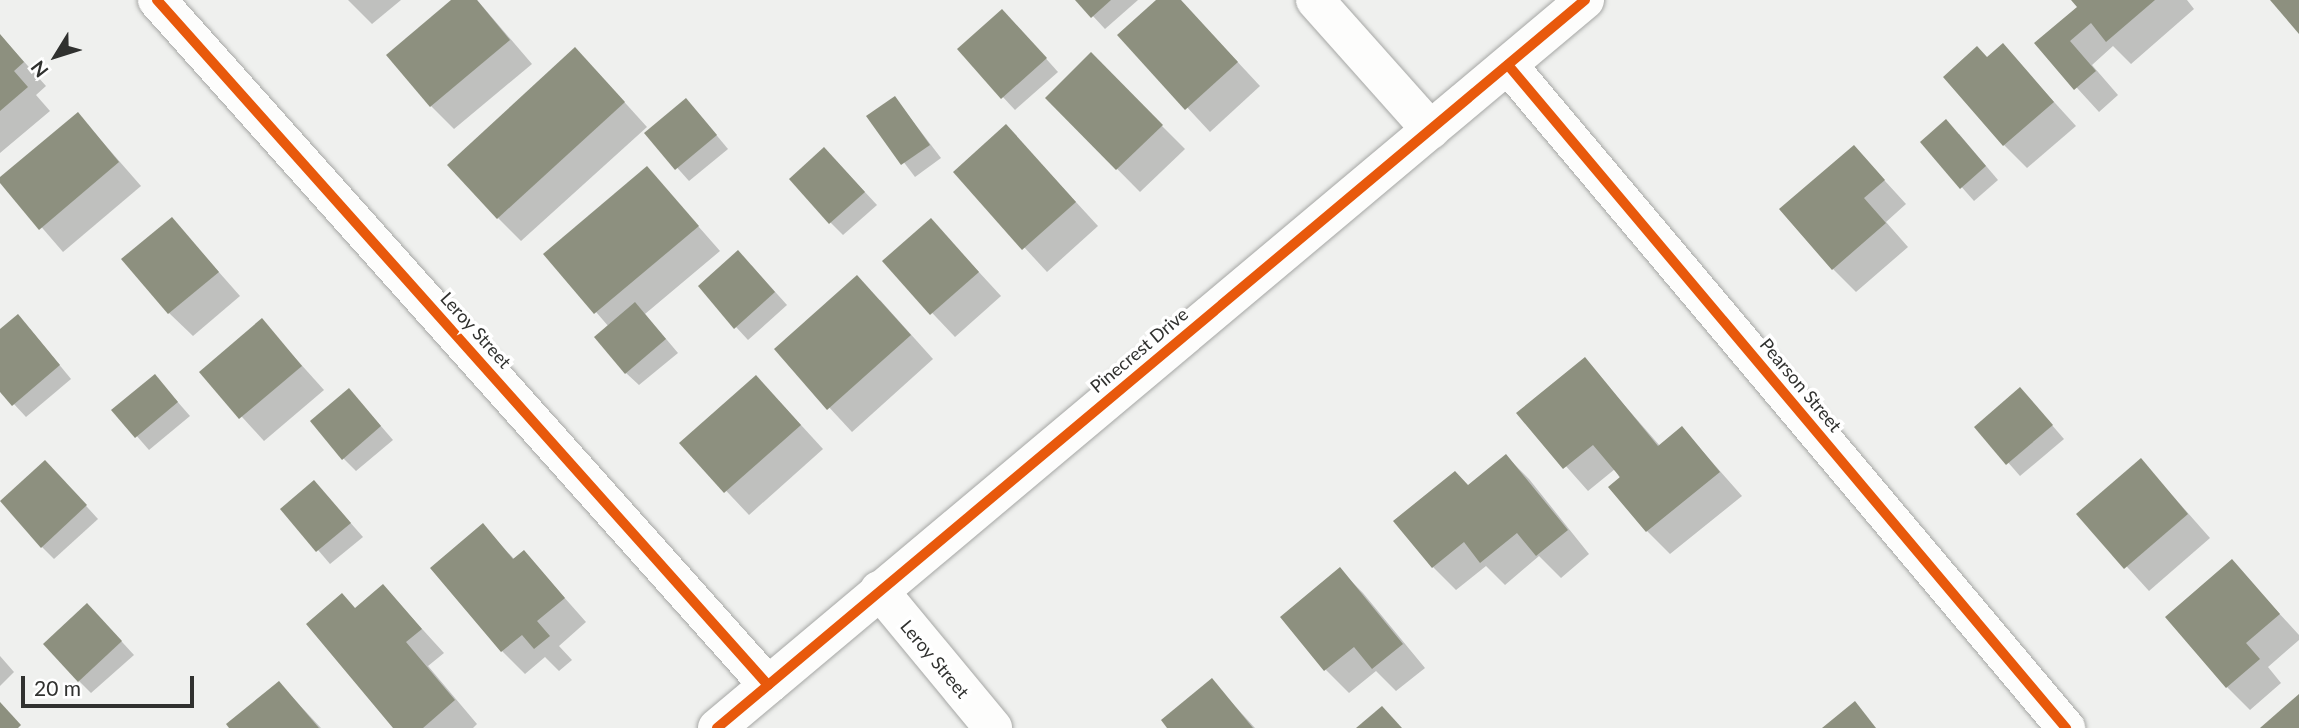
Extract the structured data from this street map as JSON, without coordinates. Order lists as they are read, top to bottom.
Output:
{
  "streets": {
    "street": ["Leroy Street", "Pinecrest Drive", "Pearson Street"]
  },
  "crossings": [
    ["Leroy Street", "Pinecrest Drive"],
    ["Pinecrest Drive", "Pearson Street"]
  ],
  "scale_bar": "20 m",
  "north": "bottom left"
}
